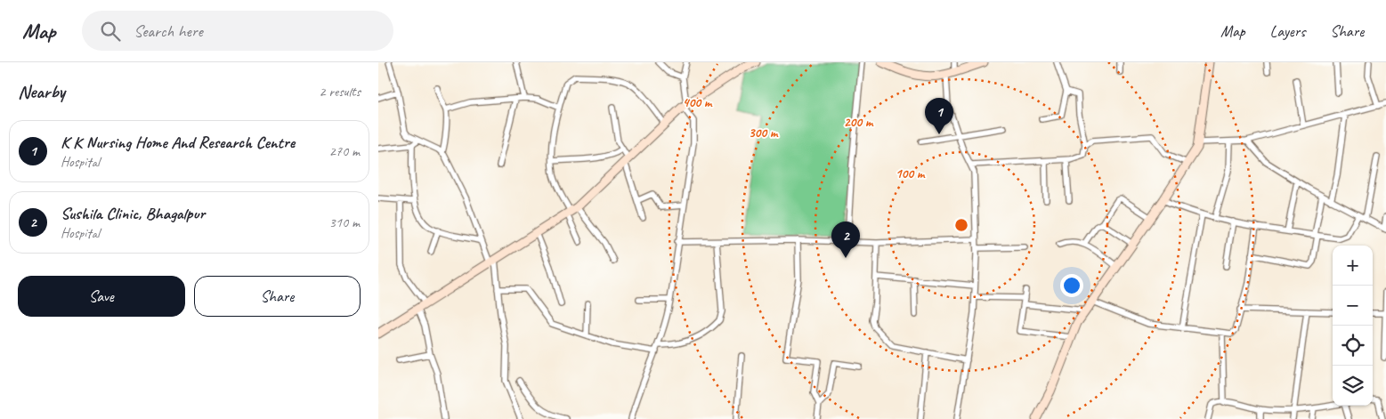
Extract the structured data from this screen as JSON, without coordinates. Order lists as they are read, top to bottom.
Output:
{
  "page": {
    "header": "Map",
    "search": "Search here",
    "nav": ["Map", "Layers", "Share"],
    "heading": ["Nearby", "2 results"],
    "pins": ["1", "2"],
    "list": [
      {
        "mark": "1",
        "name": "K K Nursing Home And Research Centre",
        "note": "Hospital",
        "value": "270 m"
      },
      {
        "mark": "2",
        "name": "Sushila Clinic, Bhagalpur",
        "note": "Hospital",
        "value": "310 m"
      }
    ],
    "map_buttons": ["+", "−"],
    "buttons": ["Save", "Share"]
  },
  "rings": [
    "400 m",
    "200 m",
    "300 m",
    "100 m"
  ]
}
